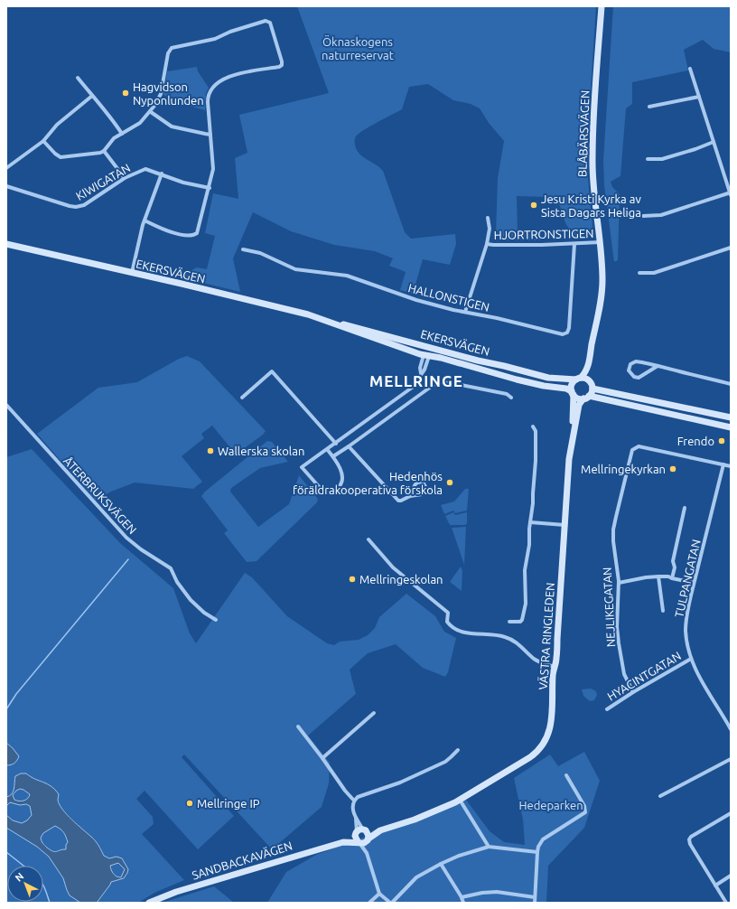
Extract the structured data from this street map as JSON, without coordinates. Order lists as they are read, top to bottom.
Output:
{
  "streets": {
    "street": [
      "BLÅBÄRSVÄGEN",
      "KIWIGATAN",
      "HJORTRONSTIGEN",
      "EKERSVÄGEN",
      "HALLONSTIGEN",
      "ÅTERBRUKSVÄGEN",
      "TULPANGATAN",
      "NEJLIKEGATAN",
      "VÄSTRA RINGLEDEN",
      "HYACINTGATAN",
      "SANDBACKAVÄGEN"
    ]
  },
  "crossings": [
    ["BLÅBÄRSVÄGEN", "HJORTRONSTIGEN"],
    ["BLÅBÄRSVÄGEN", "EKERSVÄGEN"],
    ["BLÅBÄRSVÄGEN", "VÄSTRA RINGLEDEN"],
    ["HJORTRONSTIGEN", "HALLONSTIGEN"],
    ["EKERSVÄGEN", "VÄSTRA RINGLEDEN"],
    ["TULPANGATAN", "NEJLIKEGATAN"],
    ["TULPANGATAN", "HYACINTGATAN"],
    ["NEJLIKEGATAN", "HYACINTGATAN"]
  ],
  "districts": ["MELLRINGE"],
  "parks": ["Öknaskogens naturreservat", "Hedeparken"],
  "places": [
    "Hagvidson Nyponlunden",
    "Jesu Kristi Kyrka av Sista Dagars Heliga",
    "Frendo",
    "Wallerska skolan",
    "Mellringekyrkan",
    "Hedenhös föräldrakooperativa förskola",
    "Mellringeskolan",
    "Mellringe IP"
  ],
  "north": "top left"
}
